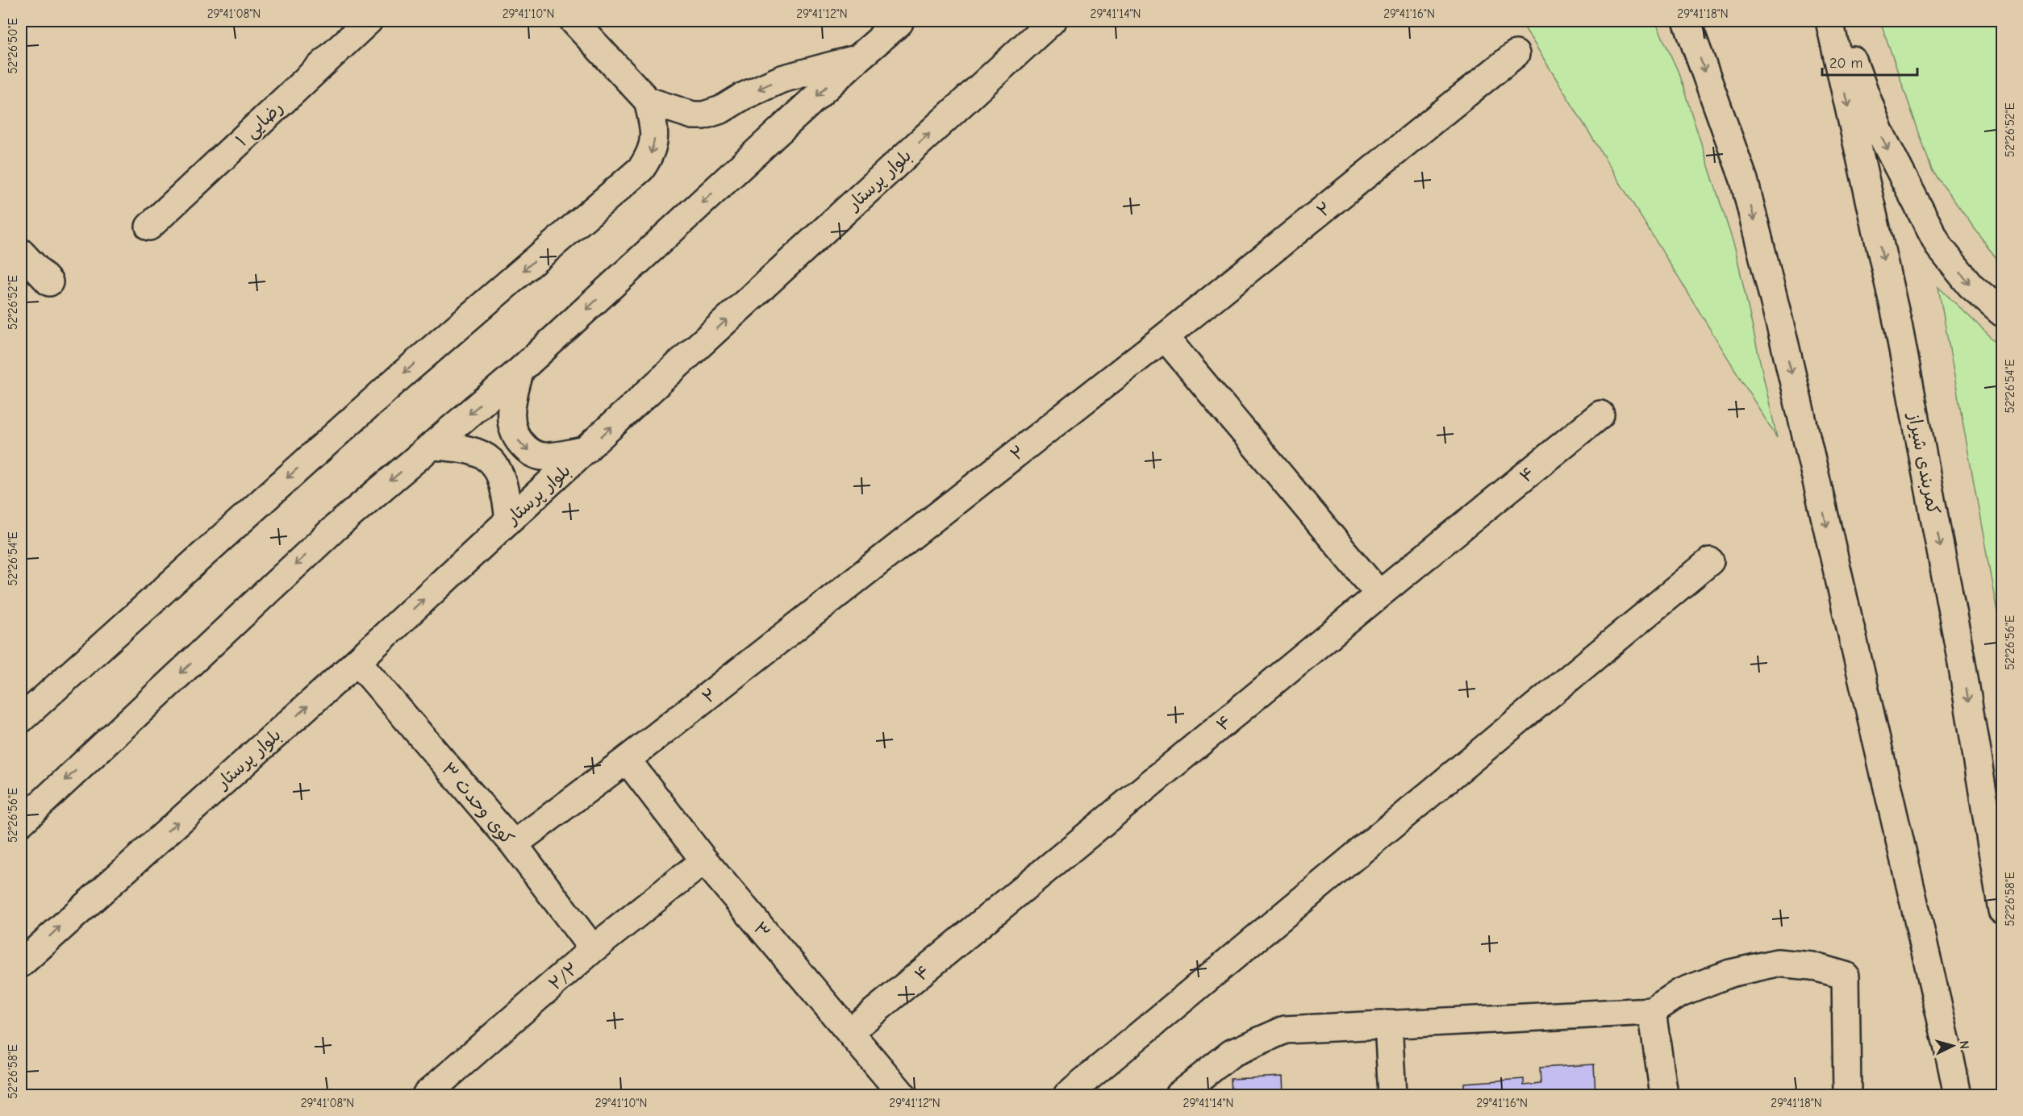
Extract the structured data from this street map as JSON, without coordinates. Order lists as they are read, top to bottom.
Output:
{
  "streets": {
    "main road": [
      "رضایی ۱",
      "بلوار پرستار",
      "۲",
      "کمربندی شیراز",
      "۴",
      "کوی وحدت ۳",
      "۳",
      "۲/۲"
    ]
  },
  "crossings": [
    ["بلوار پرستار", "کوی وحدت ۳"],
    ["۲", "کوی وحدت ۳"],
    ["۲", "۳"],
    ["۴", "۳"],
    ["کوی وحدت ۳", "۲/۲"],
    ["۳", "۲/۲"]
  ],
  "scale_bar": "20 m",
  "north": "right",
  "coordinates": [
    "29°41'08\"N",
    "29°41'10\"N",
    "29°41'12\"N",
    "29°41'14\"N",
    "29°41'16\"N",
    "29°41'18\"N",
    "52°26'50\"E",
    "52°26'52\"E",
    "52°26'54\"E",
    "52°26'56\"E",
    "52°26'58\"E"
  ]
}
